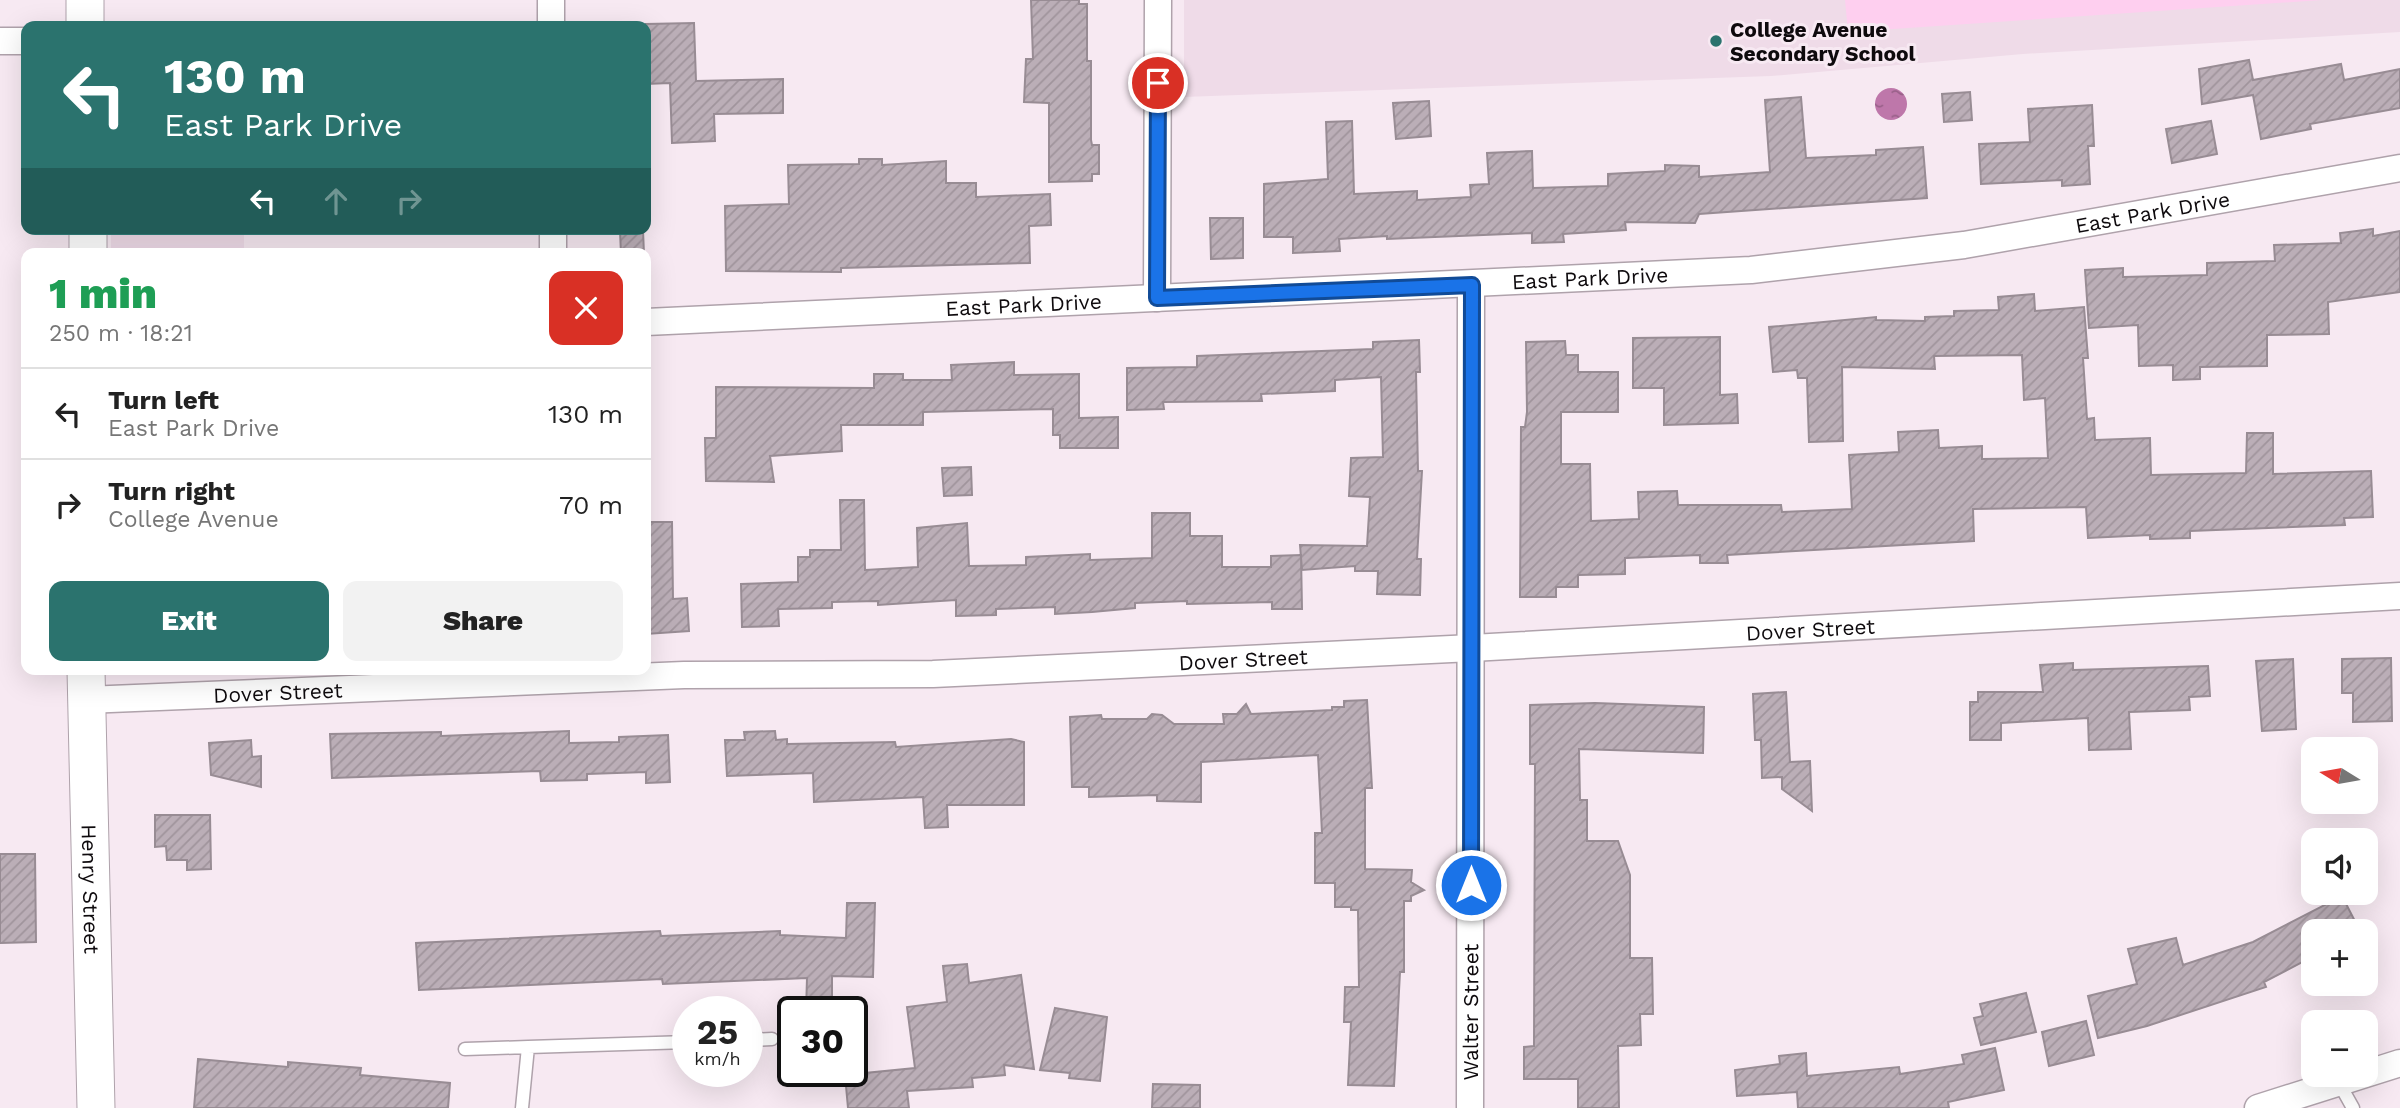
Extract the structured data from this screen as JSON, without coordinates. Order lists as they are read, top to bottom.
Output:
{
  "streets": {
    "main road": ["Henry Street"],
    "street": ["East Park Drive", "Dover Street", "Walter Street"]
  },
  "crossings": [
    ["East Park Drive", "Walter Street"],
    ["Dover Street", "Henry Street"],
    ["Dover Street", "Walter Street"]
  ],
  "places": ["College Avenue Secondary School"],
  "north": "left",
  "page": {
    "turn": ["130 m", "East Park Drive"],
    "heading": ["1 min", "250 m · 18:21"],
    "list": [
      {
        "name": "Turn left",
        "note": "East Park Drive",
        "value": "130 m"
      },
      {
        "name": "Turn right",
        "note": "College Avenue",
        "value": "70 m"
      }
    ],
    "buttons": ["Exit", "Share"],
    "map_buttons": ["+", "−"],
    "speed": "25 km/h",
    "limit": "30"
  }
}
